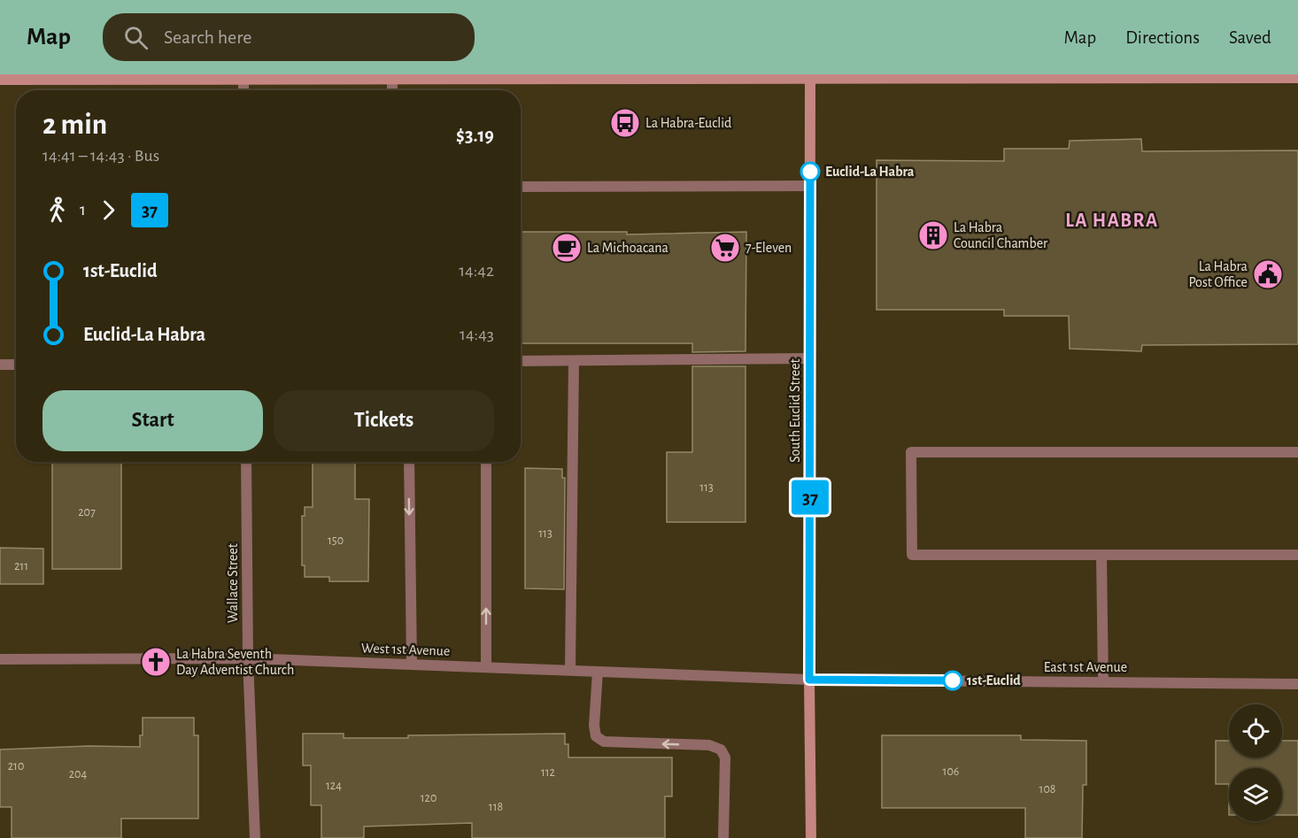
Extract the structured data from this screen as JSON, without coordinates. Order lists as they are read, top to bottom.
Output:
{
  "streets": {
    "main road": ["South Euclid Street"],
    "street": ["Wallace Street", "West 1st Avenue", "East 1st Avenue"]
  },
  "crossings": [
    ["South Euclid Street", "West 1st Avenue"],
    ["South Euclid Street", "East 1st Avenue"],
    ["Wallace Street", "West 1st Avenue"],
    ["West 1st Avenue", "East 1st Avenue"]
  ],
  "districts": ["LA HABRA"],
  "places": {
    "bus stop": ["La Habra-Euclid"],
    "other": ["Euclid-La Habra", "1st-Euclid"],
    "building": ["La Habra Council Chamber"],
    "cafe": ["La Michoacana"],
    "supermarket": ["7-Eleven"],
    "public building": ["La Habra Post Office"],
    "church": ["La Habra Seventh Day Adventist Church"]
  },
  "lines": ["bus line 37"],
  "house_numbers": [
    "113",
    "207",
    "113",
    "150",
    "211",
    "210",
    "106",
    "112",
    "204",
    "124",
    "108",
    "120",
    "118"
  ],
  "page": {
    "header": "Map",
    "search": "Search here",
    "nav": ["Map", "Directions", "Saved"],
    "on_map": "37",
    "heading": ["2 min", "14:41 – 14:43 · Bus", "$3.19"],
    "legs": ["1", "37"],
    "list": [
      {
        "name": "1st-Euclid",
        "value": "14:42"
      },
      {
        "name": "Euclid-La Habra",
        "value": "14:43"
      }
    ],
    "buttons": ["Start", "Tickets"]
  }
}
